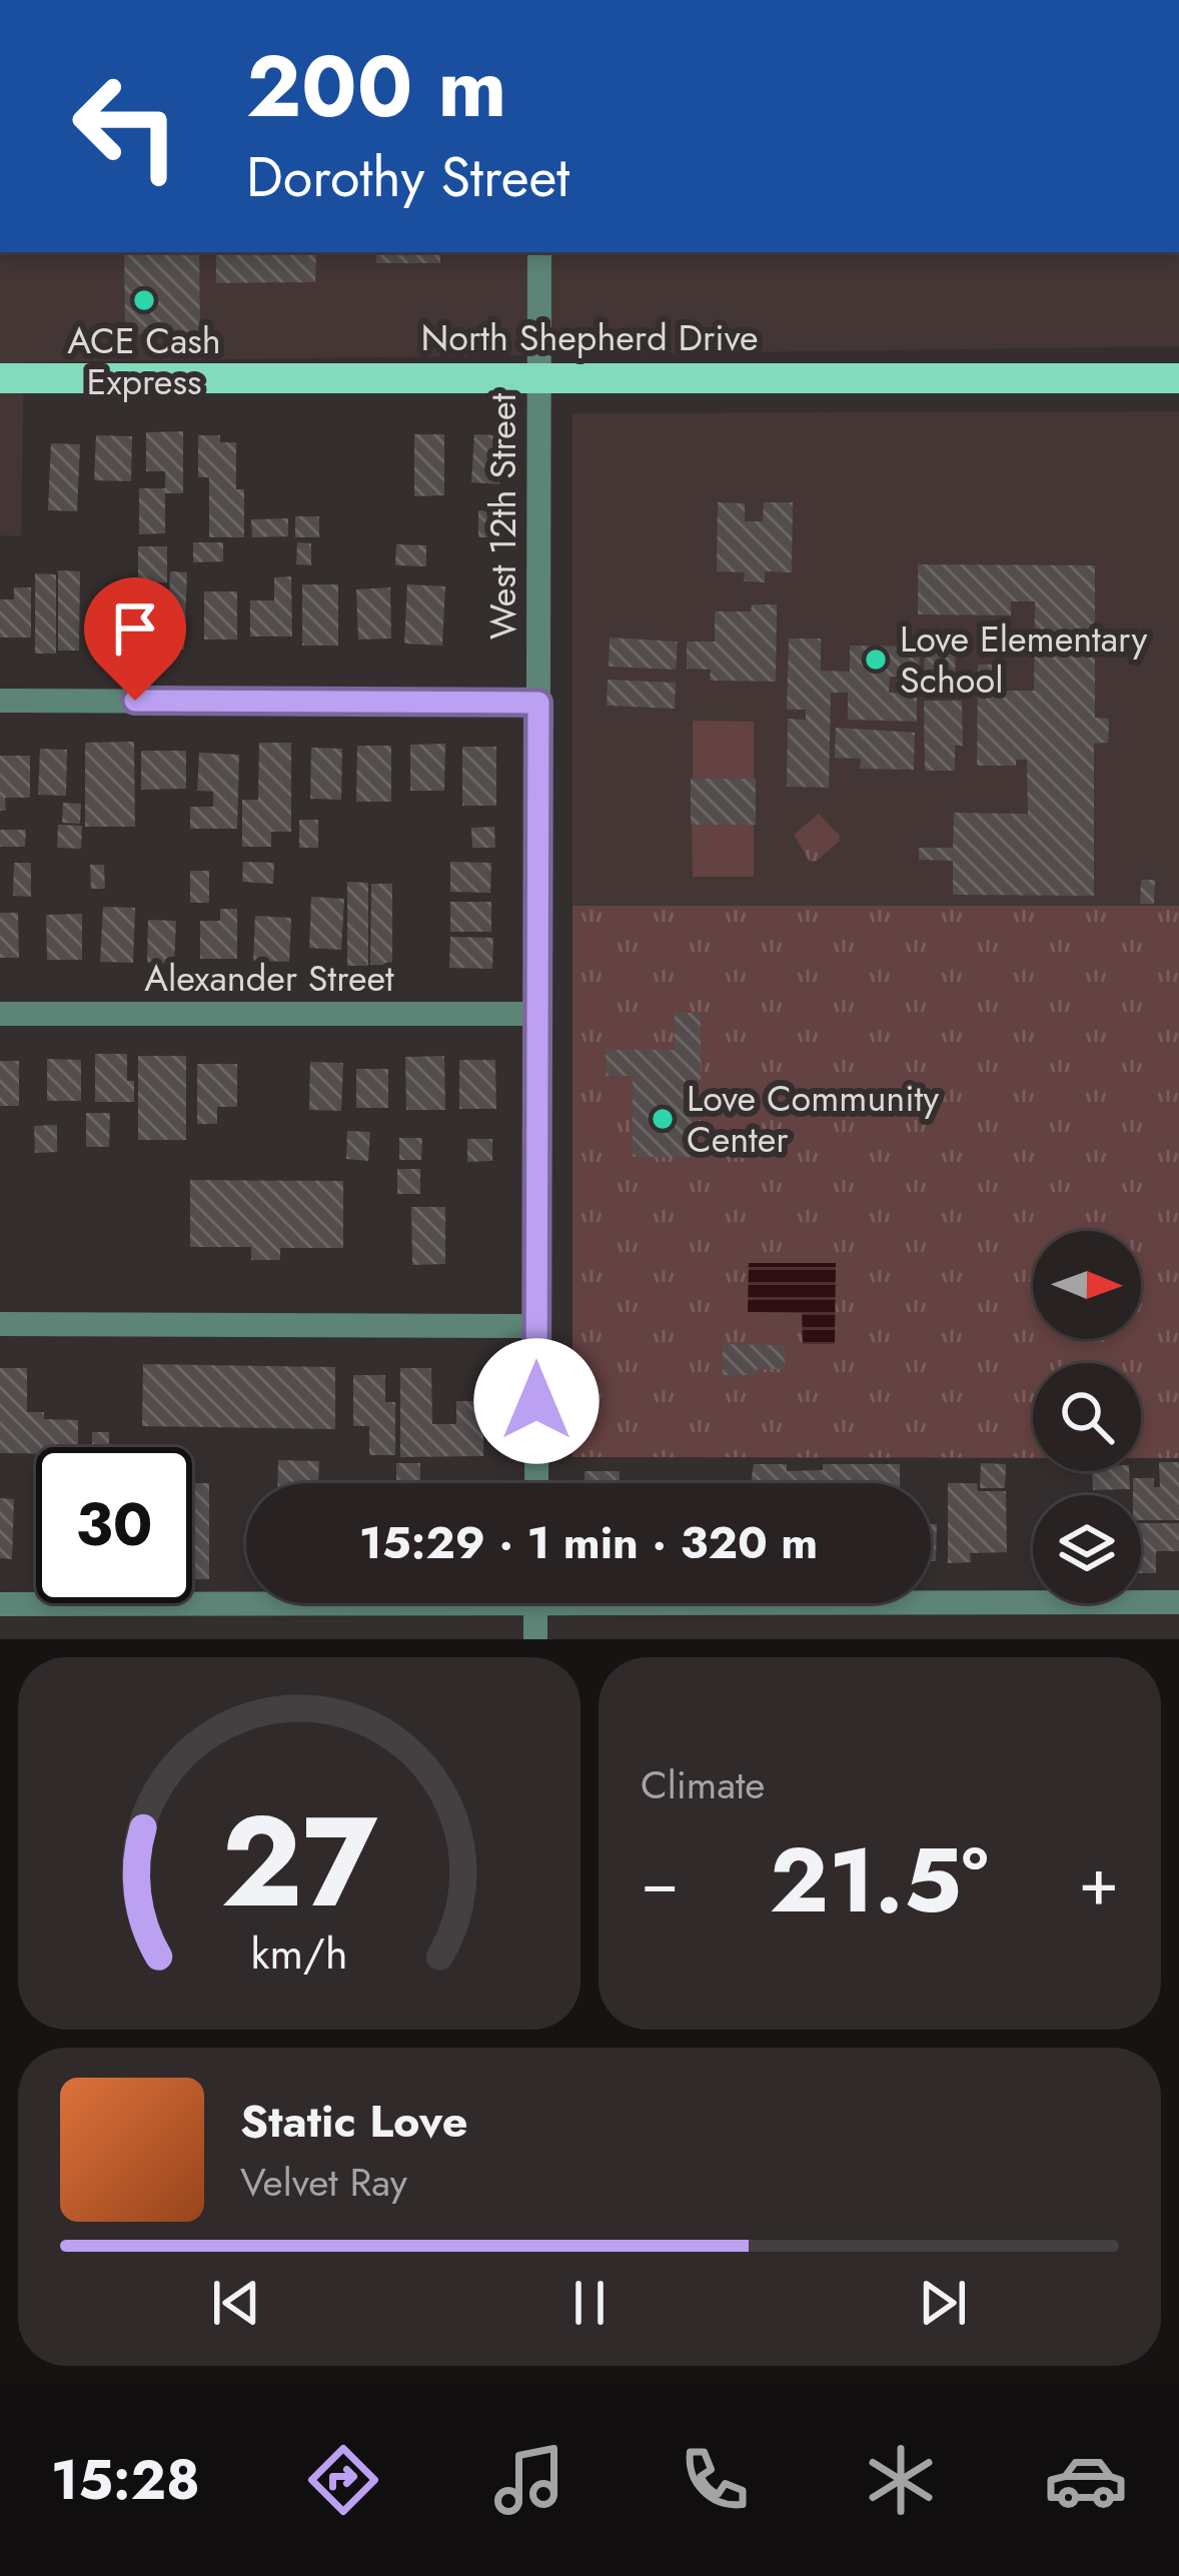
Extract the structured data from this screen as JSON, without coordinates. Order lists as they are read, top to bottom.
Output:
{
  "streets": {
    "main road": ["North Shepherd Drive"],
    "street": ["West 12th Street", "Alexander Street"]
  },
  "crossings": [
    ["North Shepherd Drive", "West 12th Street"],
    ["West 12th Street", "Alexander Street"]
  ],
  "places": ["ACE Cash Express", "Love Elementary School", "Love Community Center"],
  "north": "right",
  "page": {
    "turn": ["200 m", "Dorothy Street"],
    "limit": "30",
    "trip": "15:29 · 1 min · 320 m",
    "tile": "Climate",
    "heat": ["−", "21.5°", "+"],
    "song": ["Static Love", "Velvet Ray"],
    "tabs": "15:28",
    "gauge": ["27", "km/h"]
  }
}
